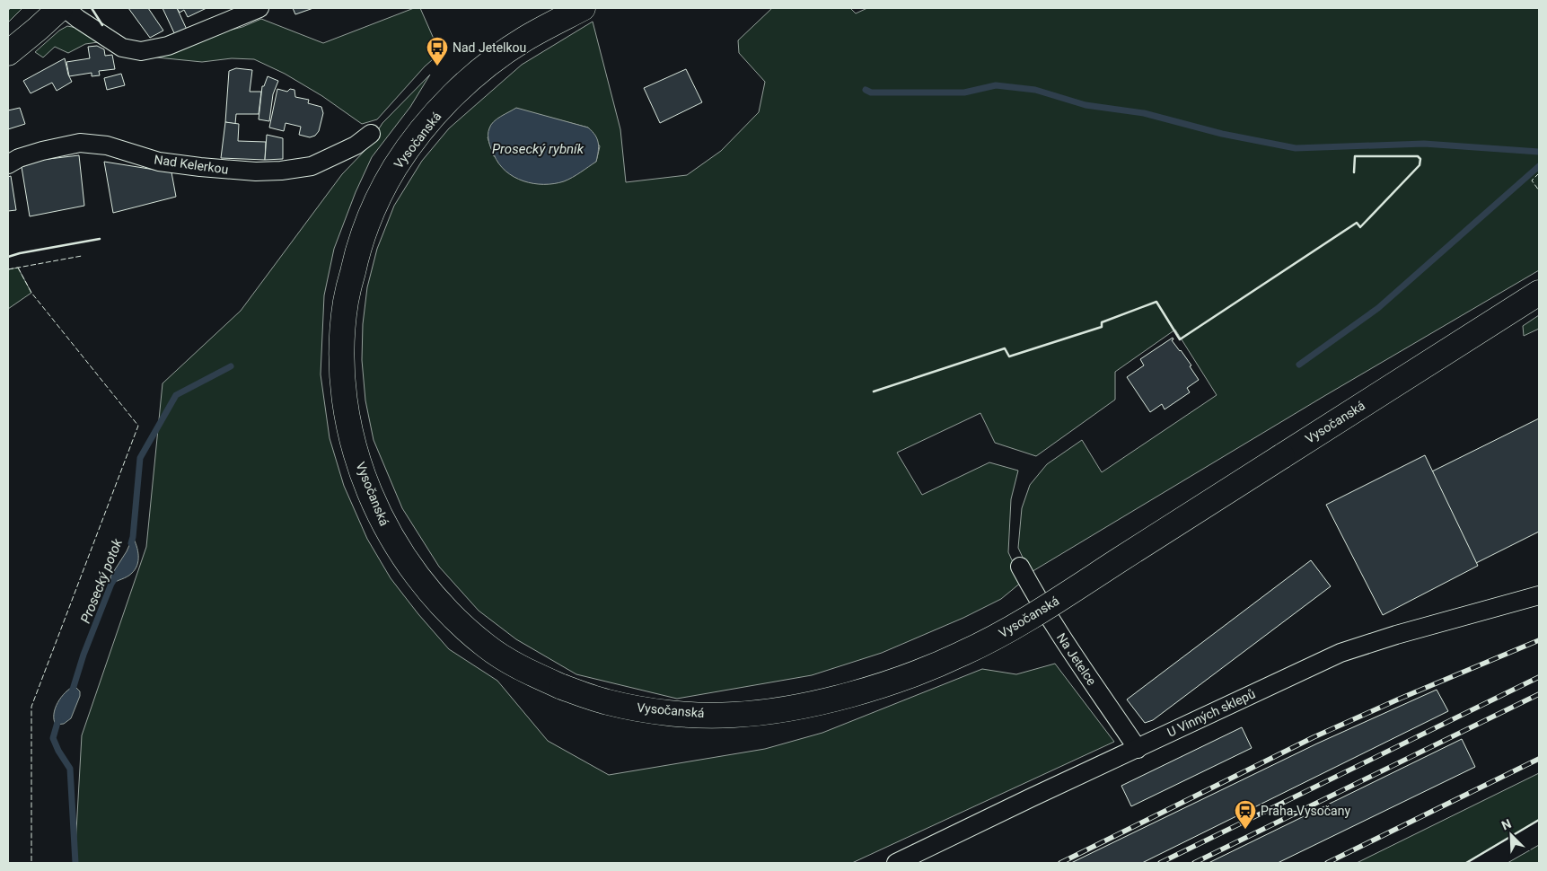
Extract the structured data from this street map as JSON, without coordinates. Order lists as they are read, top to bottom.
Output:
{
  "streets": {
    "main road": ["Vysočanská"],
    "street": ["Nad Kelerkou", "Na Jetelce", "U Vinných sklepů"]
  },
  "crossings": [
    ["Na Jetelce", "U Vinných sklepů"]
  ],
  "water": ["Prosecký rybník", "Prosecký potok"],
  "places": {
    "bus stop": ["Nad Jetelkou"],
    "station": ["Praha-Vysočany"]
  },
  "north": "top left"
}
